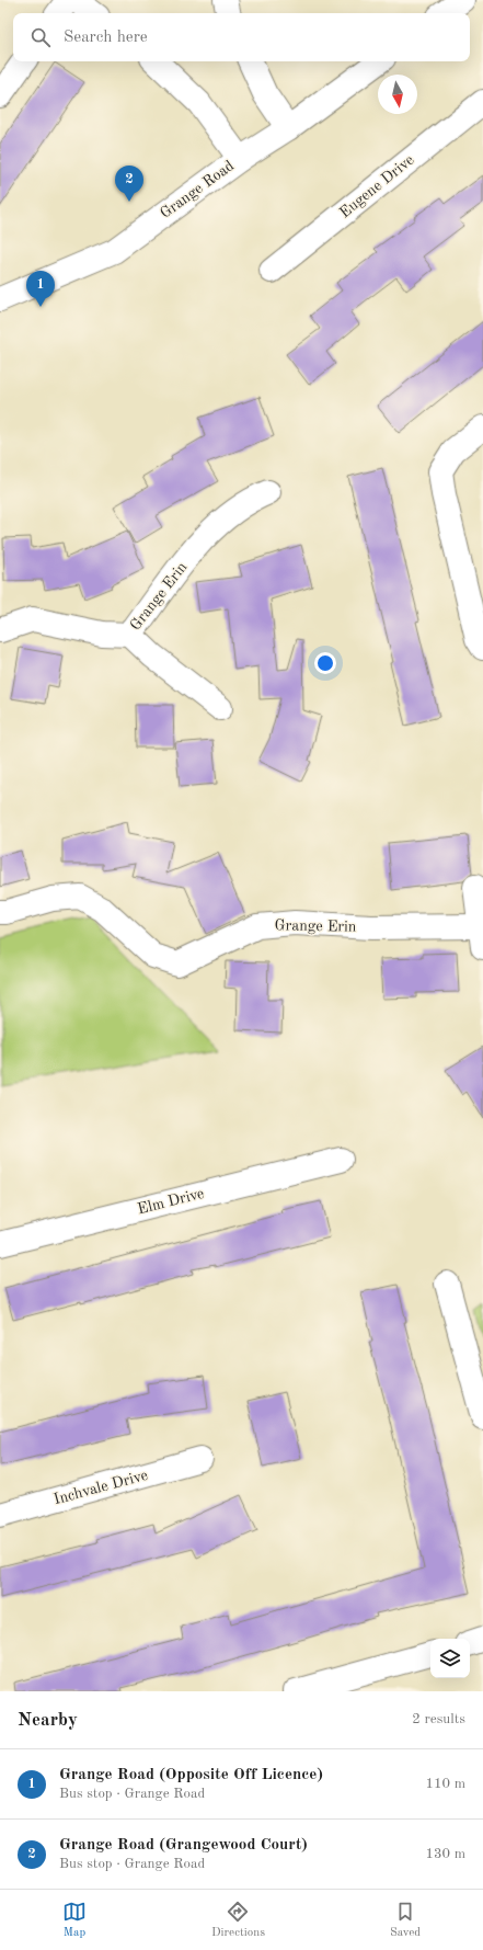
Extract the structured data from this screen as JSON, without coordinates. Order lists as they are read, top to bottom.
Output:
{
  "streets": {
    "street": [
      "Eugene Drive",
      "Grange Road",
      "Grange Erin",
      "Elm Drive",
      "Inchvale Drive"
    ]
  },
  "north": "bottom",
  "page": {
    "search": "Search here",
    "pins": ["2", "1"],
    "heading": ["Nearby", "2 results"],
    "list": [
      {
        "mark": "1",
        "name": "Grange Road (Opposite Off Licence)",
        "note": "Bus stop · Grange Road",
        "value": "110 m"
      },
      {
        "mark": "2",
        "name": "Grange Road (Grangewood Court)",
        "note": "Bus stop · Grange Road",
        "value": "130 m"
      }
    ],
    "nav": ["Map", "Directions", "Saved"]
  }
}
